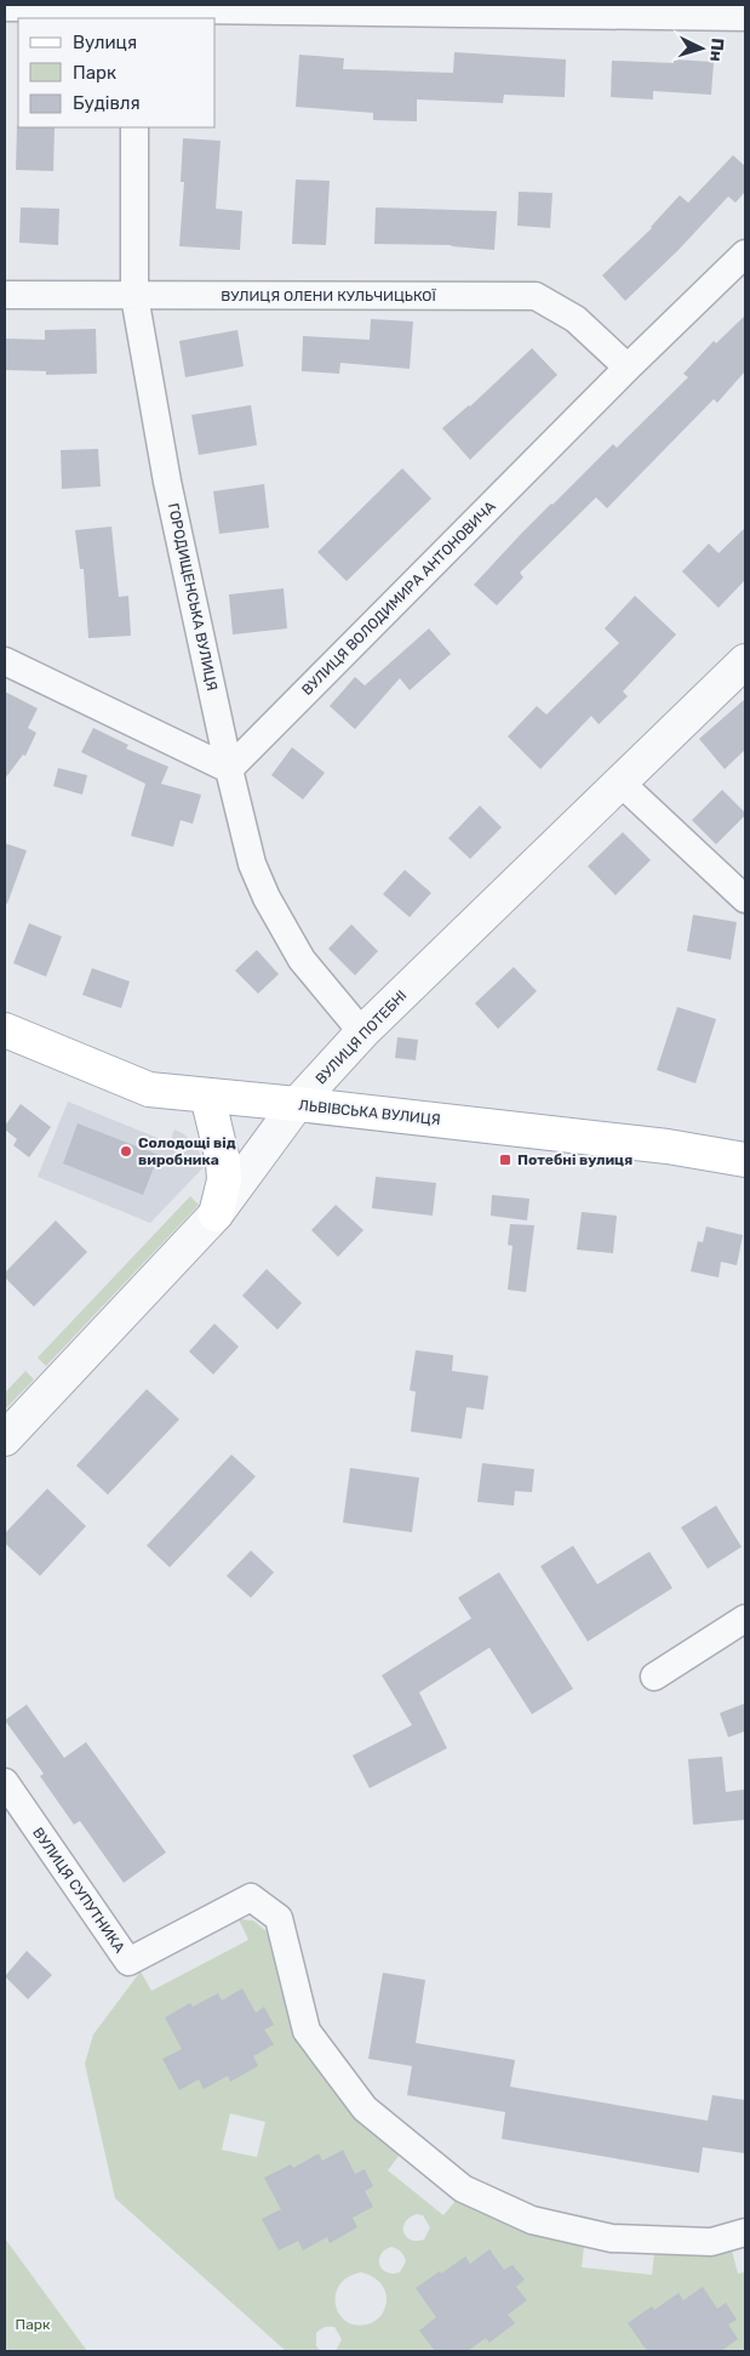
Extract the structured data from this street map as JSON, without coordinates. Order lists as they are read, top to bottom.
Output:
{
  "streets": {
    "main road": ["ЛЬВІВСЬКА ВУЛИЦЯ"],
    "street": [
      "ВУЛИЦЯ ОЛЕНИ КУЛЬЧИЦЬКОЇ",
      "ГОРОДИЩЕНСЬКА ВУЛИЦЯ",
      "ВУЛИЦЯ ВОЛОДИМИРА АНТОНОВИЧА",
      "ВУЛИЦЯ ПОТЕБНІ",
      "ВУЛИЦЯ СУПУТНИКА"
    ]
  },
  "crossings": [
    ["ВУЛИЦЯ ОЛЕНИ КУЛЬЧИЦЬКОЇ", "ГОРОДИЩЕНСЬКА ВУЛИЦЯ"],
    ["ВУЛИЦЯ ОЛЕНИ КУЛЬЧИЦЬКОЇ", "ВУЛИЦЯ ВОЛОДИМИРА АНТОНОВИЧА"],
    ["ГОРОДИЩЕНСЬКА ВУЛИЦЯ", "ВУЛИЦЯ ВОЛОДИМИРА АНТОНОВИЧА"],
    ["ГОРОДИЩЕНСЬКА ВУЛИЦЯ", "ВУЛИЦЯ ПОТЕБНІ"],
    ["ВУЛИЦЯ ПОТЕБНІ", "ЛЬВІВСЬКА ВУЛИЦЯ"]
  ],
  "parks": ["Парк"],
  "places": {
    "other": ["Солодощі від виробника"],
    "transit": ["Потебні вулиця"]
  },
  "legend": ["Вулиця", "Парк", "Будівля"],
  "north": "right"
}
